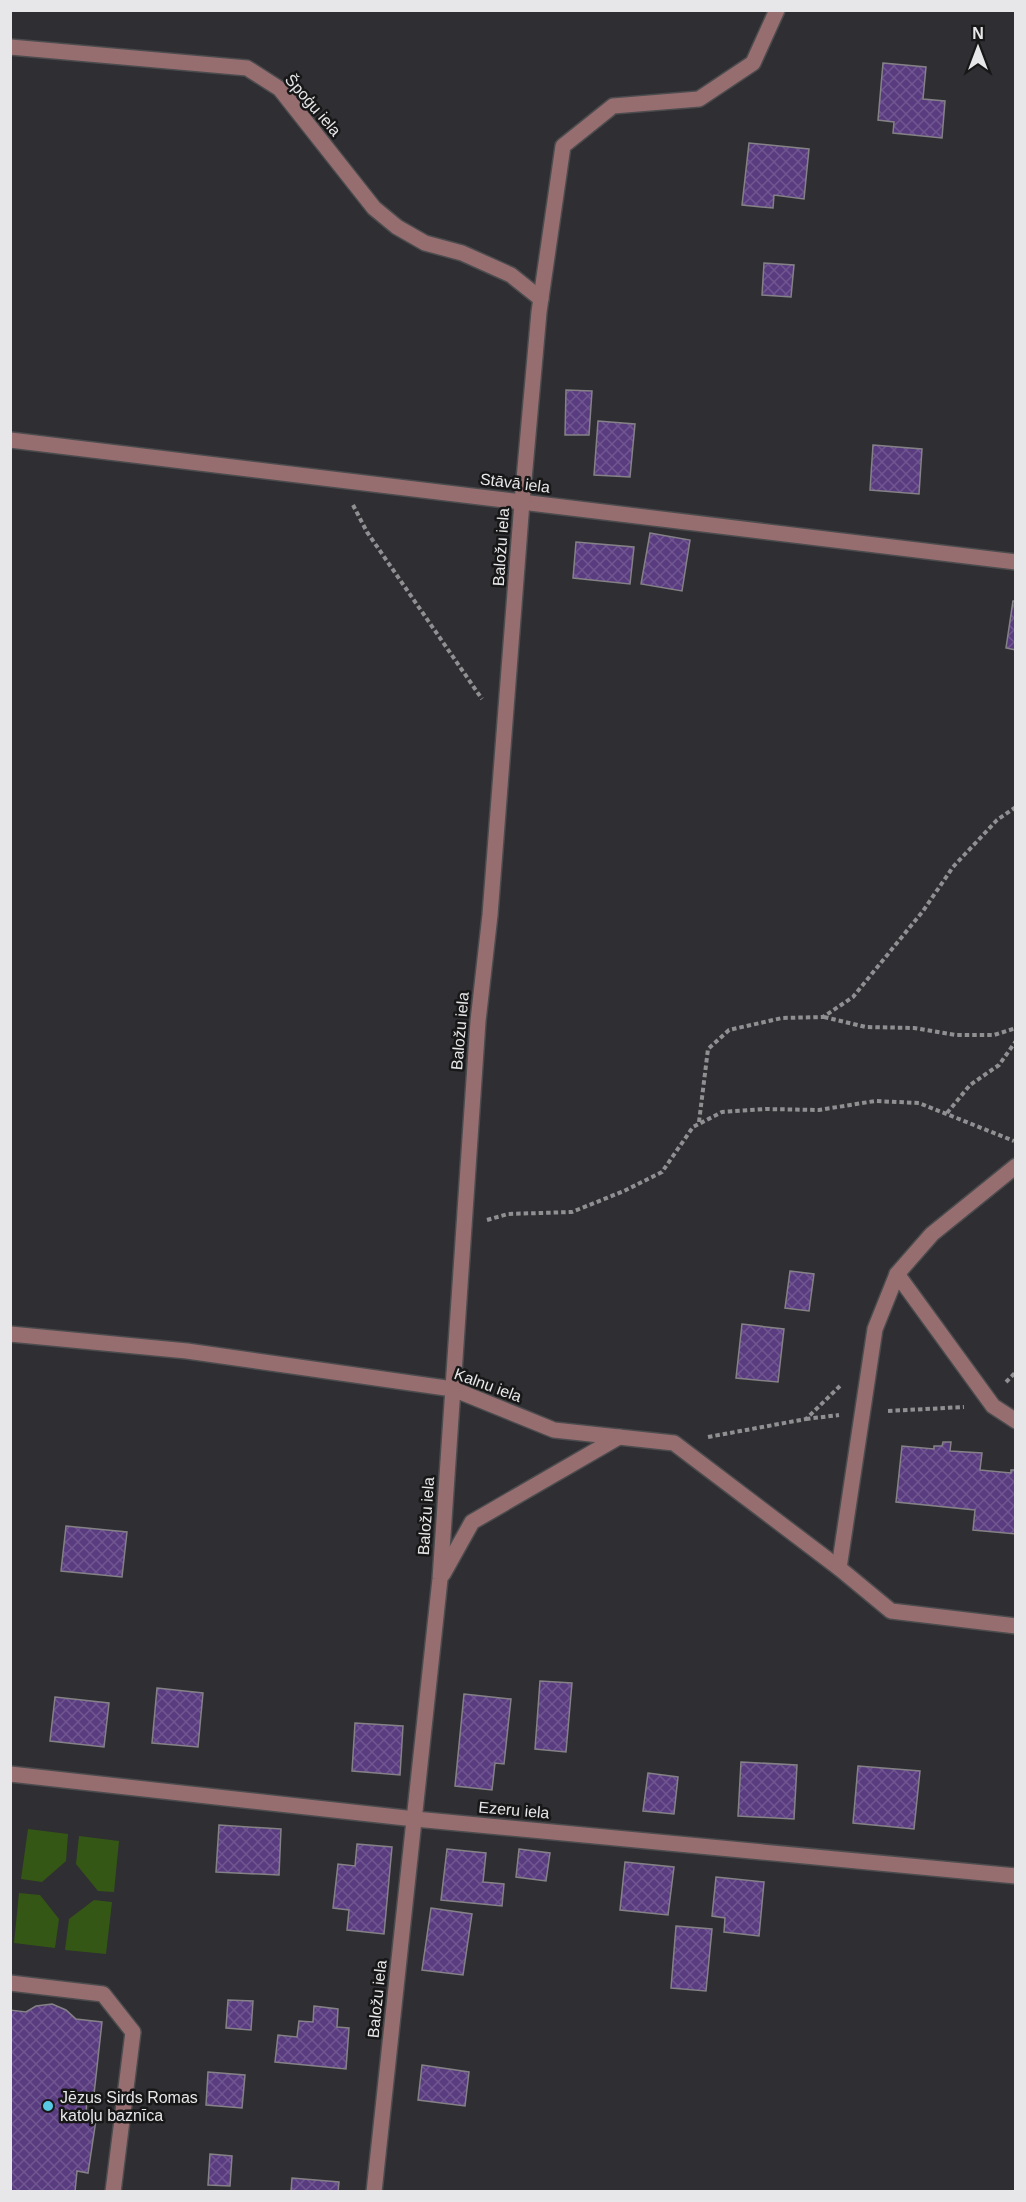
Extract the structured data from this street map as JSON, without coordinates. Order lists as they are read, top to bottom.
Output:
{
  "streets": {
    "street": [
      "Špoģu iela",
      "Stāvā iela",
      "Baložu iela",
      "Kalnu iela",
      "Ezeru iela"
    ]
  },
  "crossings": [
    ["Špoģu iela", "Baložu iela"],
    ["Stāvā iela", "Baložu iela"],
    ["Baložu iela", "Kalnu iela"],
    ["Baložu iela", "Ezeru iela"]
  ],
  "places": ["Jēzus Sirds Romas katoļu baznīca"],
  "north": "top"
}
